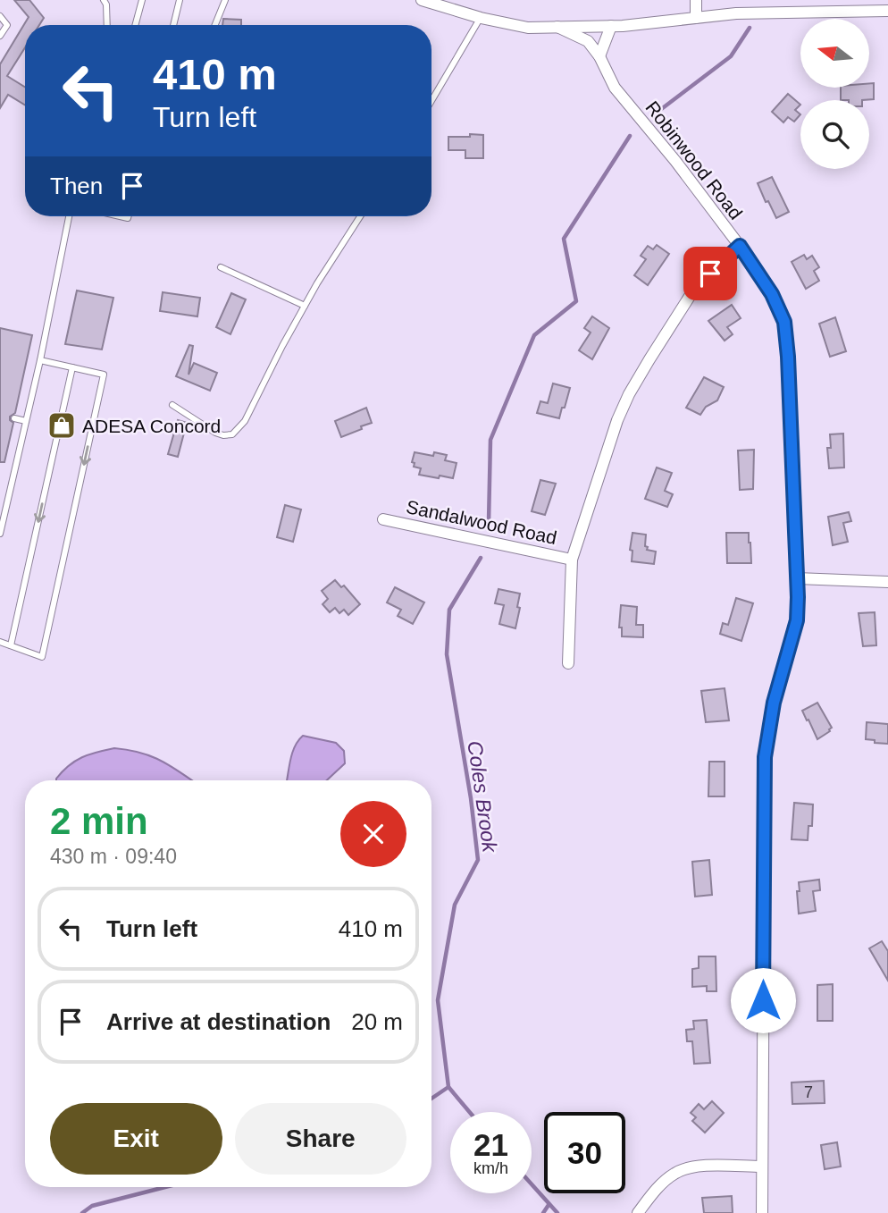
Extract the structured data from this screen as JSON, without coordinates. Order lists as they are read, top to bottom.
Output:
{
  "streets": {
    "street": ["Robinwood Road", "Sandalwood Road"]
  },
  "water": ["Coles Brook"],
  "places": {
    "shop": ["ADESA Concord"]
  },
  "house_numbers": ["7"],
  "north": "left",
  "page": {
    "turn": ["410 m", "Turn left"],
    "then": "Then",
    "heading": ["2 min", "430 m · 09:40"],
    "list": [
      {
        "name": "Turn left",
        "value": "410 m"
      },
      {
        "name": "Arrive at destination",
        "value": "20 m"
      }
    ],
    "buttons": ["Exit", "Share"],
    "speed": "21 km/h",
    "limit": "30"
  }
}
